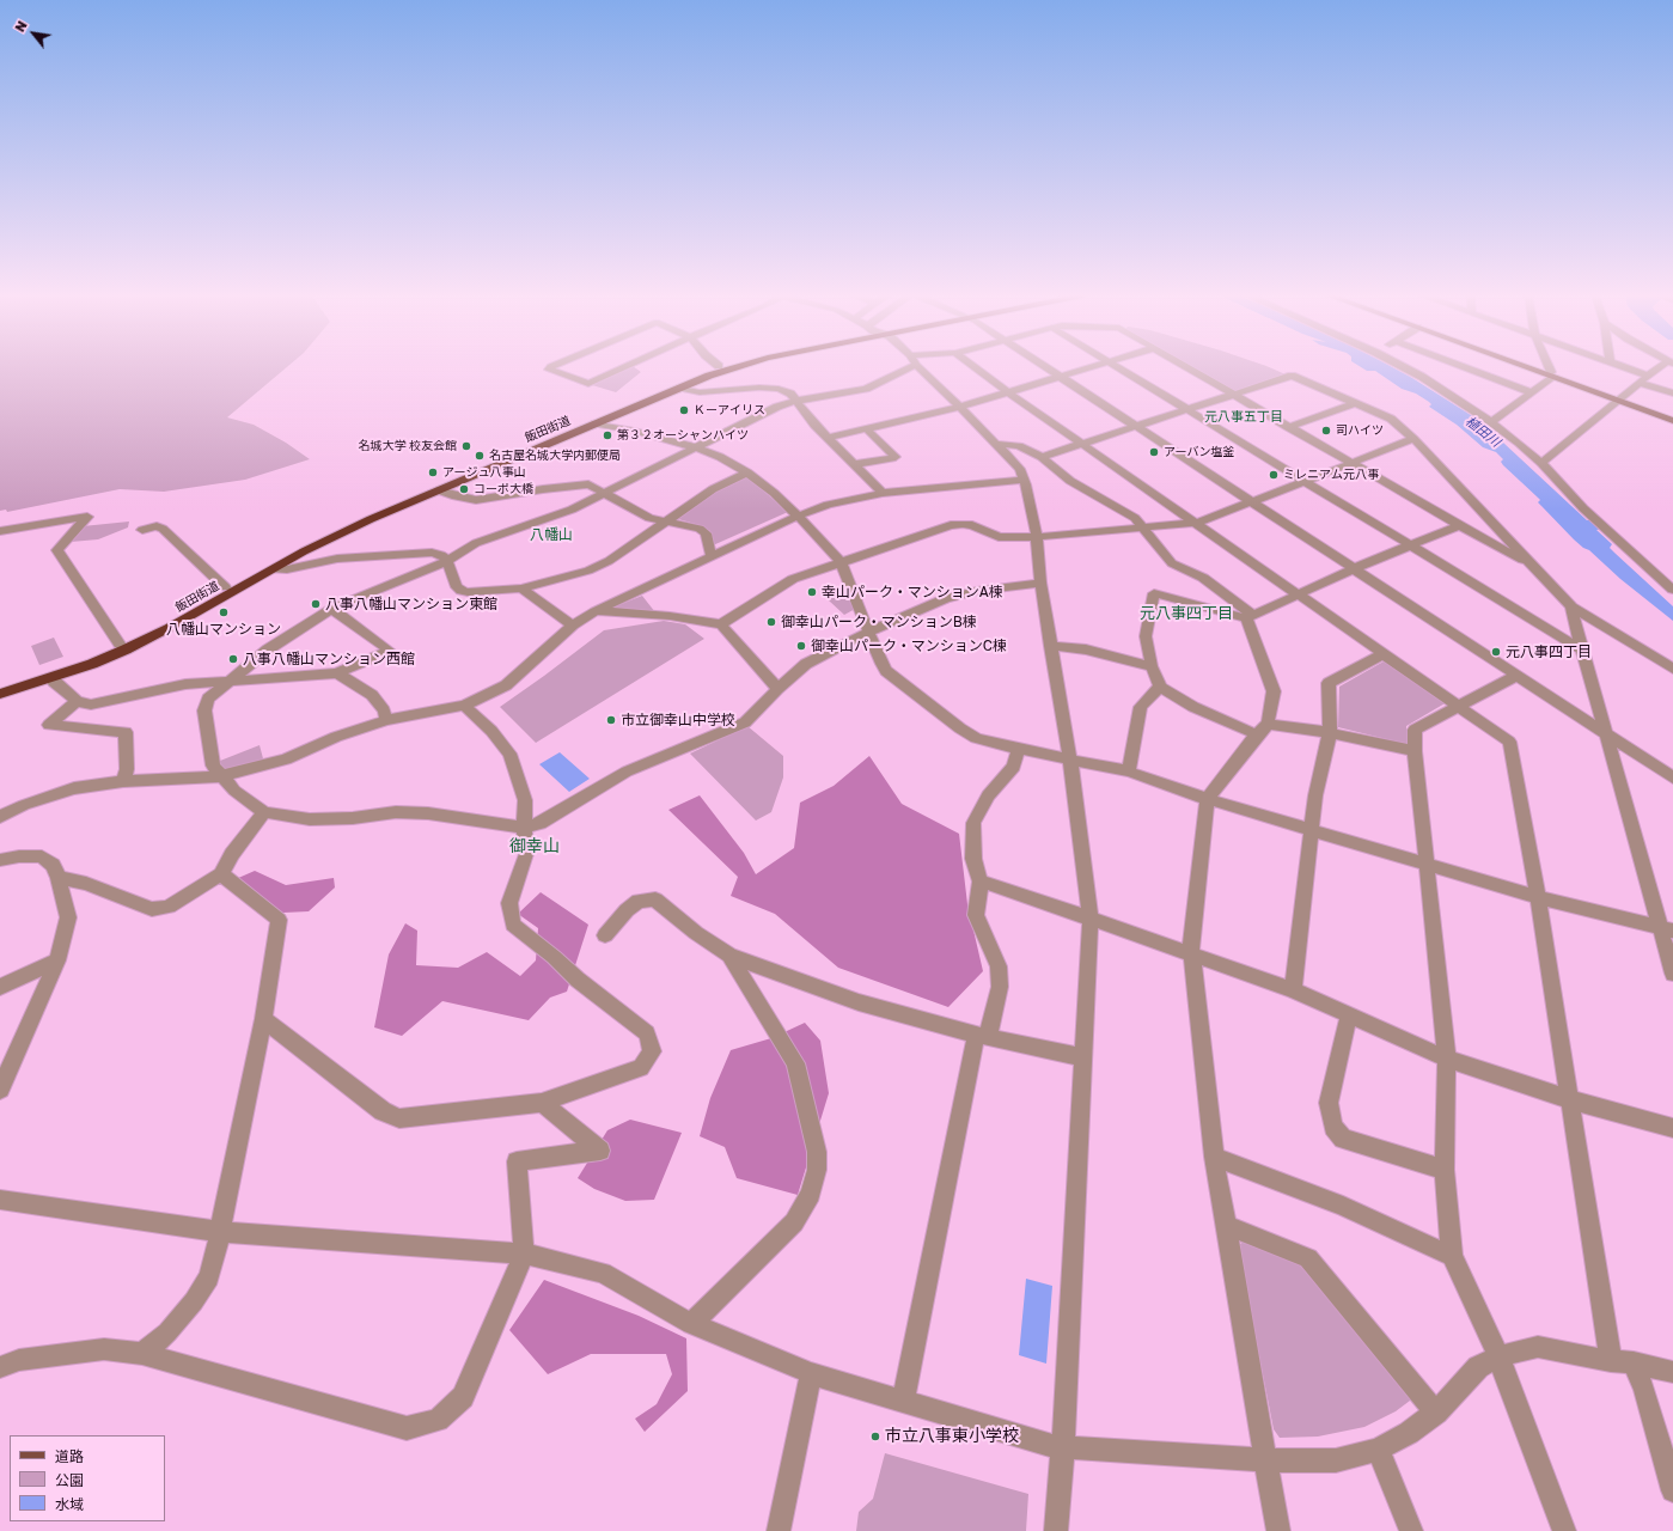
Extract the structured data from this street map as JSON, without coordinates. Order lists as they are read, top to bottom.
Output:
{
  "streets": {
    "highway": ["飯田街道"]
  },
  "districts": [
    "元八事五丁目",
    "八幡山",
    "元八事四丁目",
    "御幸山"
  ],
  "water": ["植田川"],
  "places": [
    "Ｋーアイリス",
    "司ハイツ",
    "第３２オーシャンハイツ",
    "名城大学 校友会館",
    "アーバン塩釜",
    "名古屋名城大学内郵便局",
    "アージュ八事山",
    "ミレニアム元八事",
    "コーポ大橋",
    "幸山パーク・マンションA棟",
    "八事八幡山マンション東館",
    "八幡山マンション",
    "御幸山パーク・マンションB棟",
    "御幸山パーク・マンションC棟",
    "元八事四丁目",
    "八事八幡山マンション西館",
    "市立御幸山中学校",
    "市立八事東小学校"
  ],
  "legend": ["道路", "公園", "水域"],
  "north": "top left"
}
